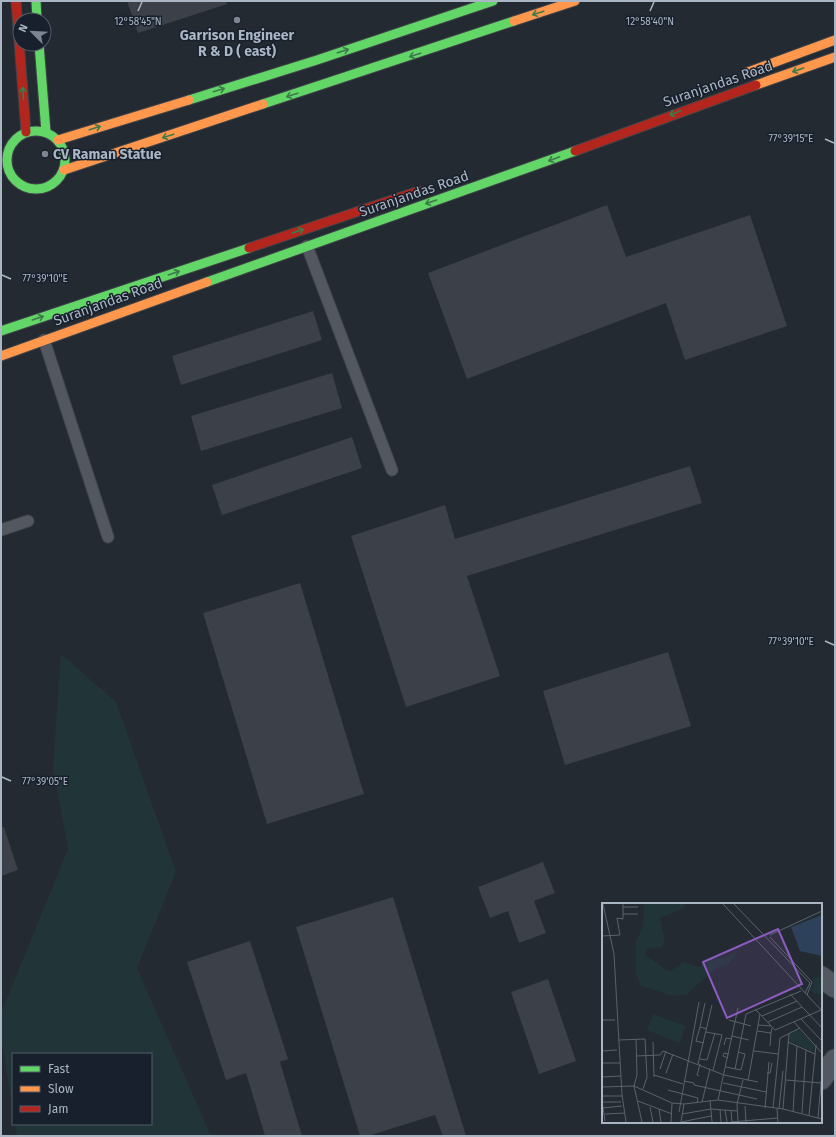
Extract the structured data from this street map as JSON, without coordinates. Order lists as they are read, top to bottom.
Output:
{
  "streets": {
    "street": ["Suranjandas Road"]
  },
  "places": ["Garrison Engineer R & D ( east)", "CV Raman Statue"],
  "legend": ["Fast", "Slow", "Jam"],
  "north": "top left",
  "coordinates": [
    "12°58'40\"N",
    "12°58'45\"N",
    "77°39'15\"E",
    "77°39'10\"E",
    "77°39'05\"E"
  ]
}
